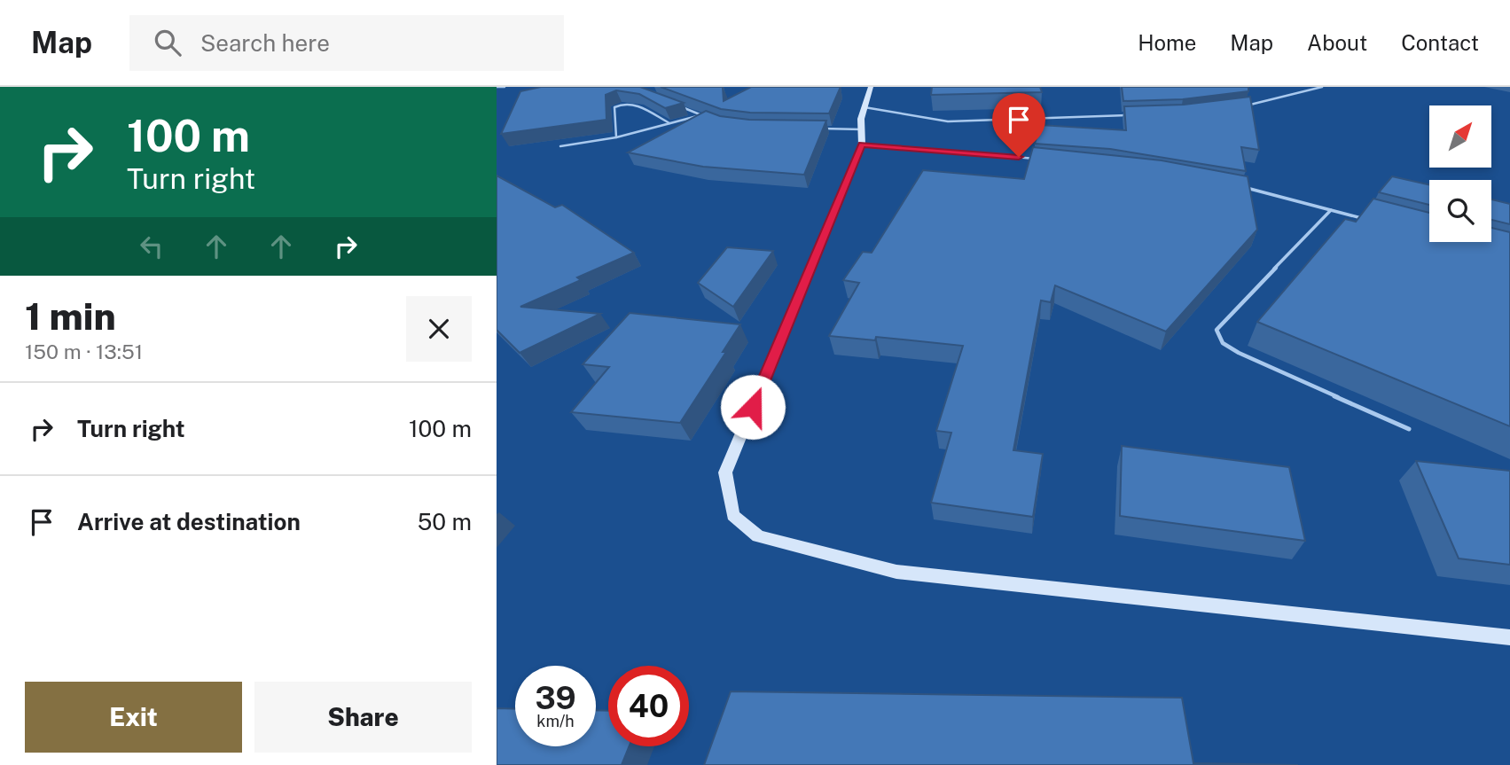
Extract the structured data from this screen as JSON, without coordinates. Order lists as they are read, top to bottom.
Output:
{
  "north": "top right",
  "page": {
    "header": "Map",
    "search": "Search here",
    "nav": [
      "Home",
      "Map",
      "About",
      "Contact"
    ],
    "turn": ["100 m", "Turn right"],
    "heading": ["1 min", "150 m · 13:51"],
    "list": [
      {
        "name": "Turn right",
        "value": "100 m"
      },
      {
        "name": "Arrive at destination",
        "value": "50 m"
      }
    ],
    "speed": "39 km/h",
    "limit": "40",
    "buttons": ["Exit", "Share"]
  }
}
